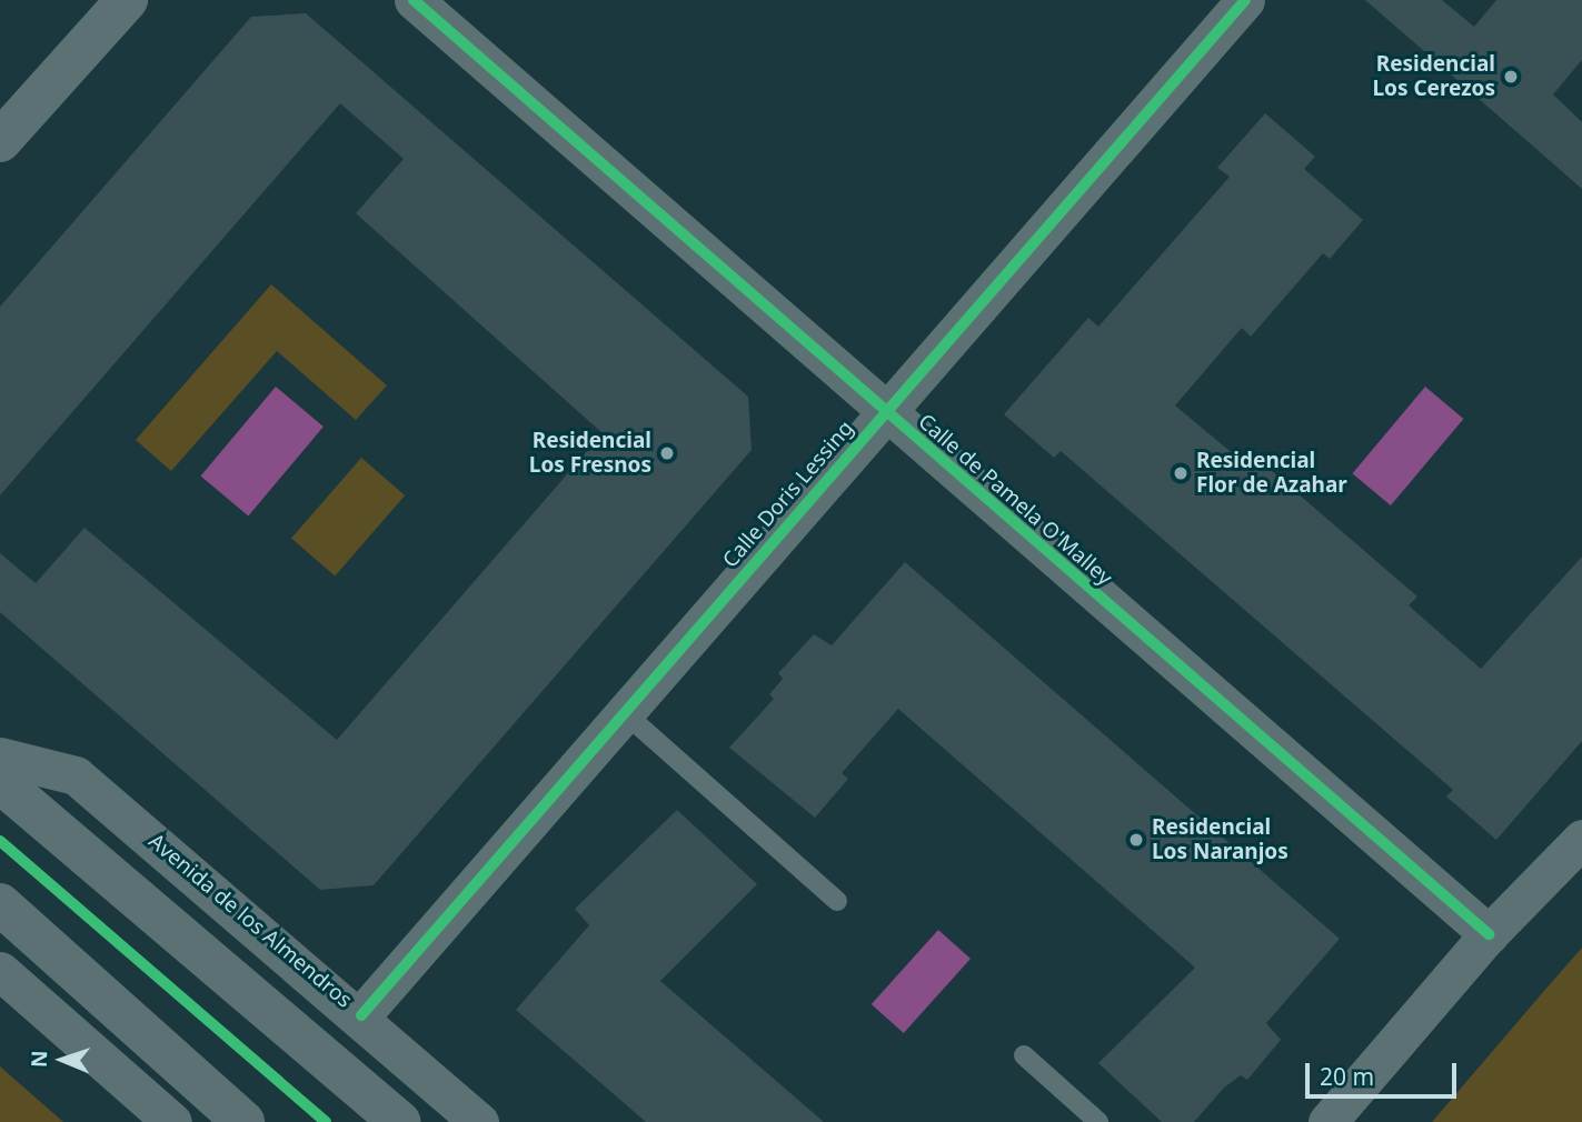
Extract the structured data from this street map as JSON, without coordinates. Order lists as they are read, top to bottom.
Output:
{
  "streets": {
    "street": ["Calle Doris Lessing", "Calle de Pamela O'Malley", "Avenida de los Almendros"]
  },
  "crossings": [
    ["Calle Doris Lessing", "Calle de Pamela O'Malley"],
    ["Calle Doris Lessing", "Avenida de los Almendros"]
  ],
  "places": [
    "Residencial Los Cerezos",
    "Residencial Los Fresnos",
    "Residencial Flor de Azahar",
    "Residencial Los Naranjos"
  ],
  "scale_bar": "20 m",
  "north": "left"
}
